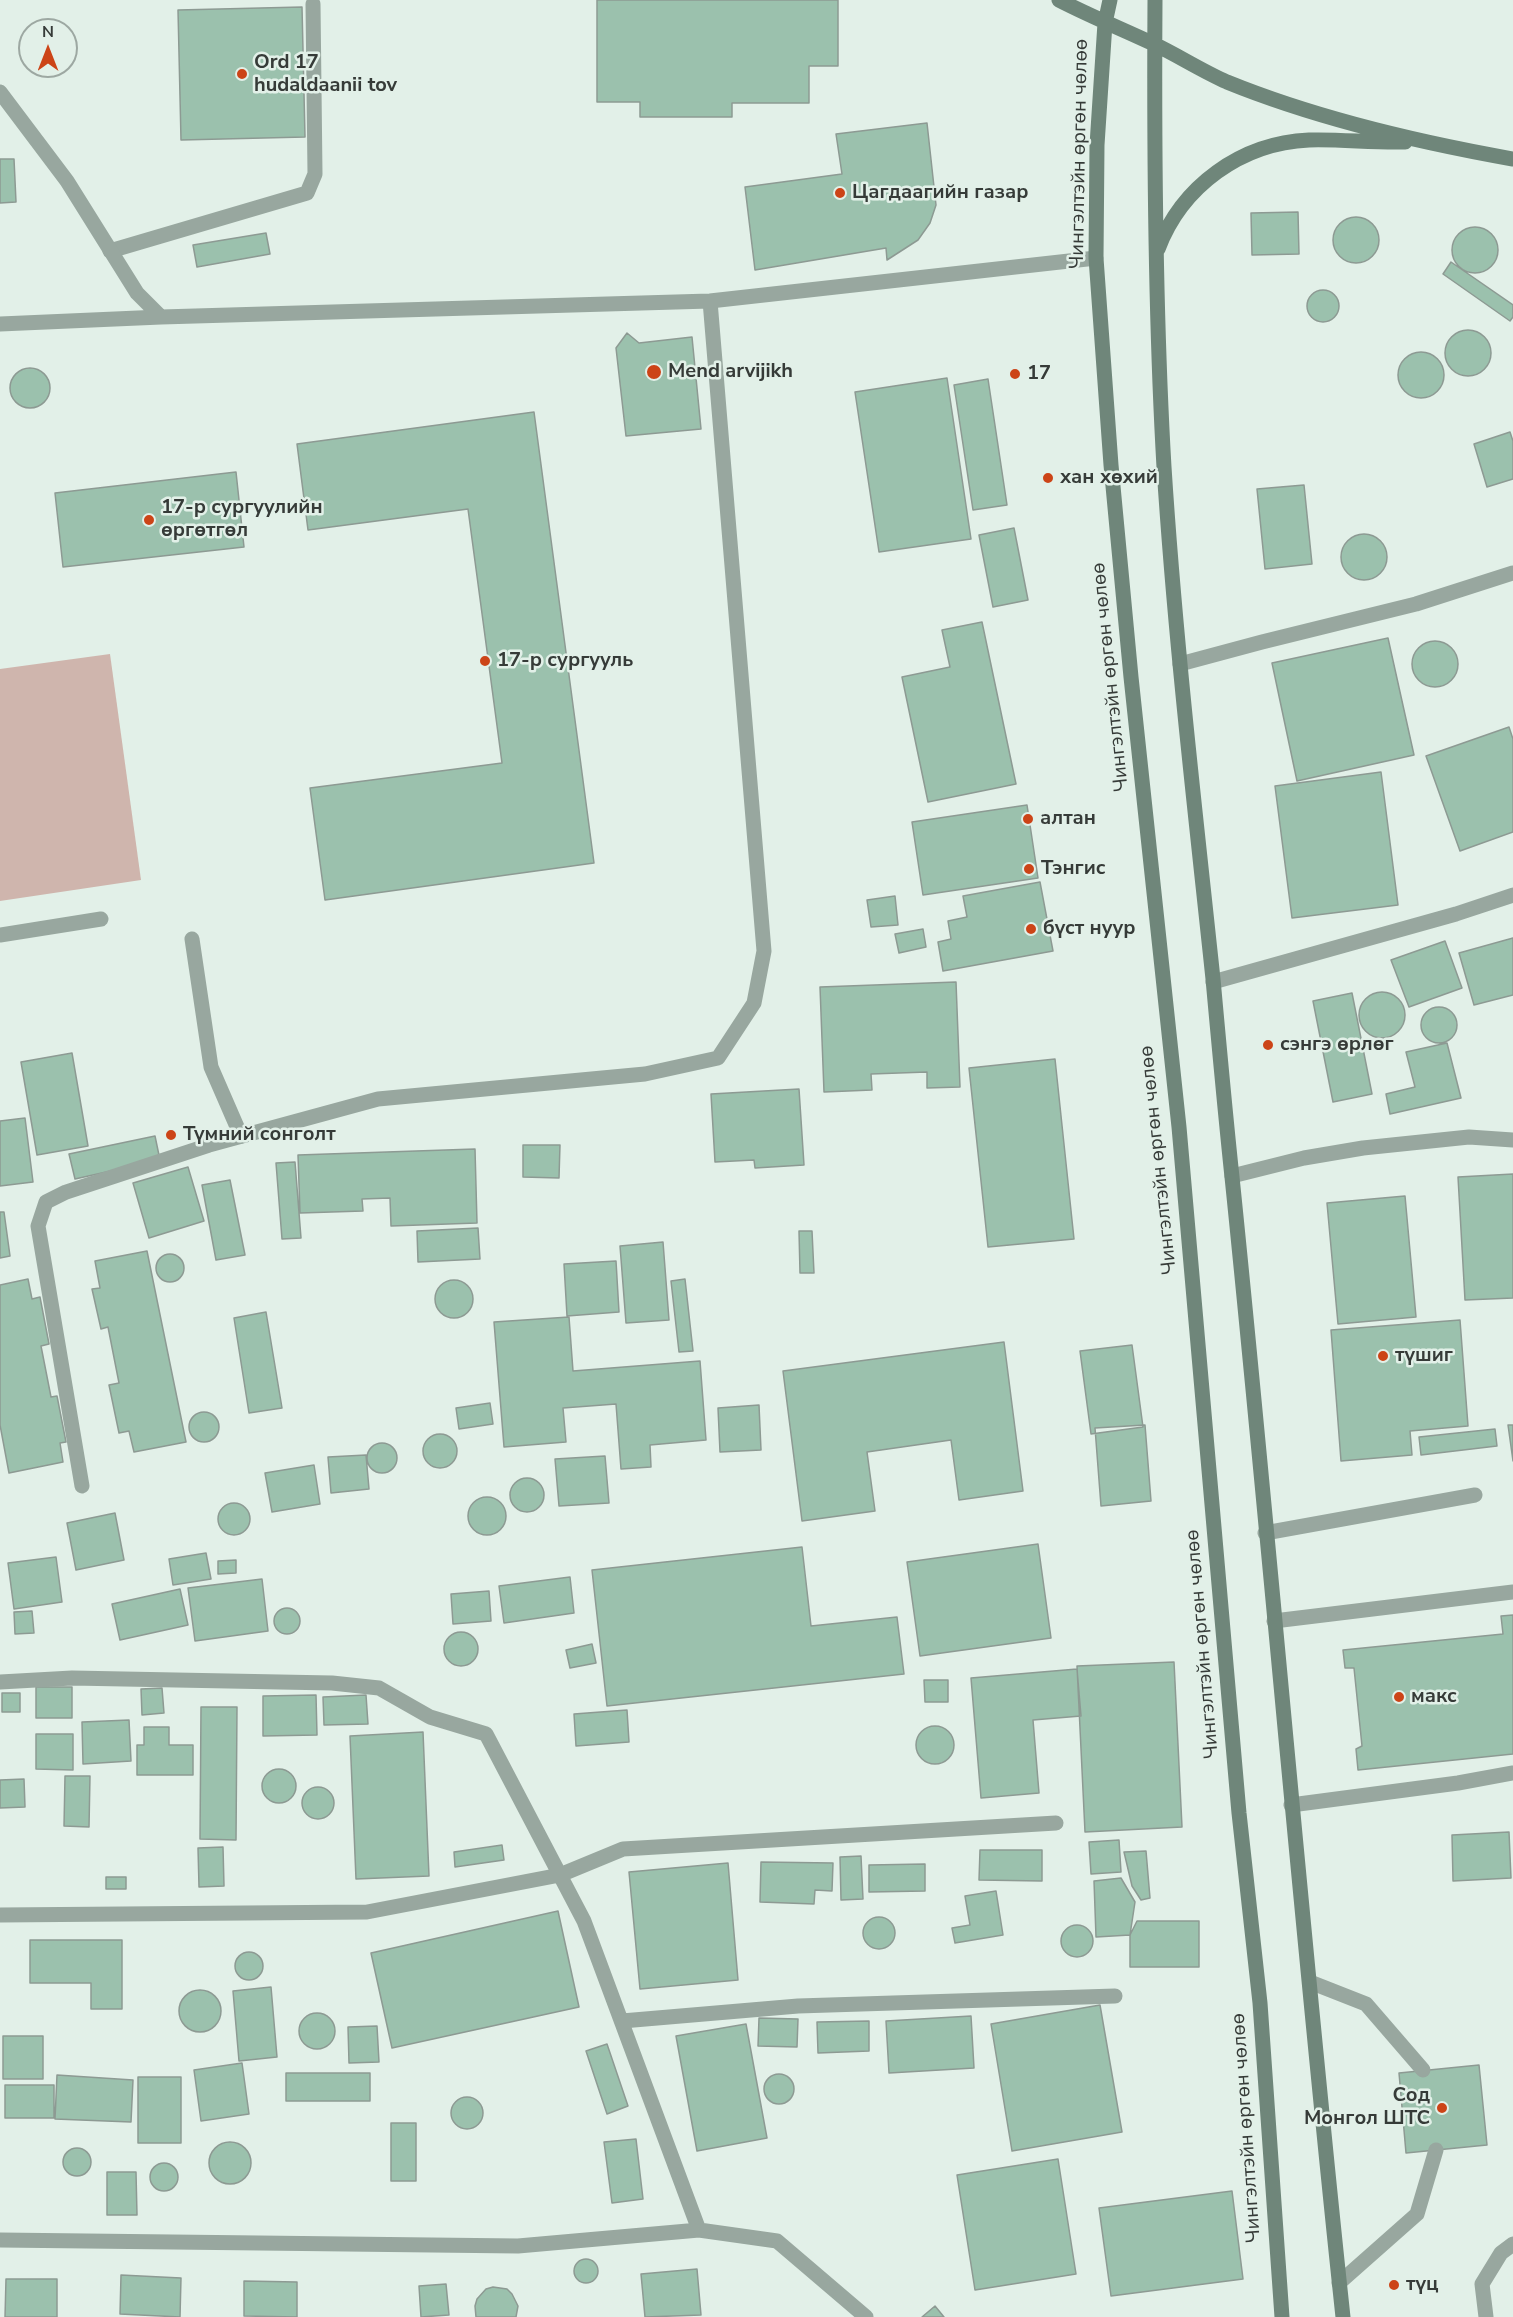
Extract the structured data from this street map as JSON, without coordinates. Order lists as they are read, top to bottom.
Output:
{
  "streets": {
    "main road": ["Чингэлтэйн өргөн чөлөө"]
  },
  "places": [
    "Ord 17 hudaldaanii tov",
    "Цагдаагийн газар",
    "Mend arvijikh",
    "17",
    "хан хөхий",
    "17-р сургуулийн өргөтгөл",
    "17-р сургууль",
    "алтан",
    "Тэнгис",
    "бүст нуур",
    "сэнгэ өрлөг",
    "Түмний сонголт",
    "түшиг",
    "макс",
    "Сод Монгол ШТС",
    "түц"
  ],
  "north": "top"
}
